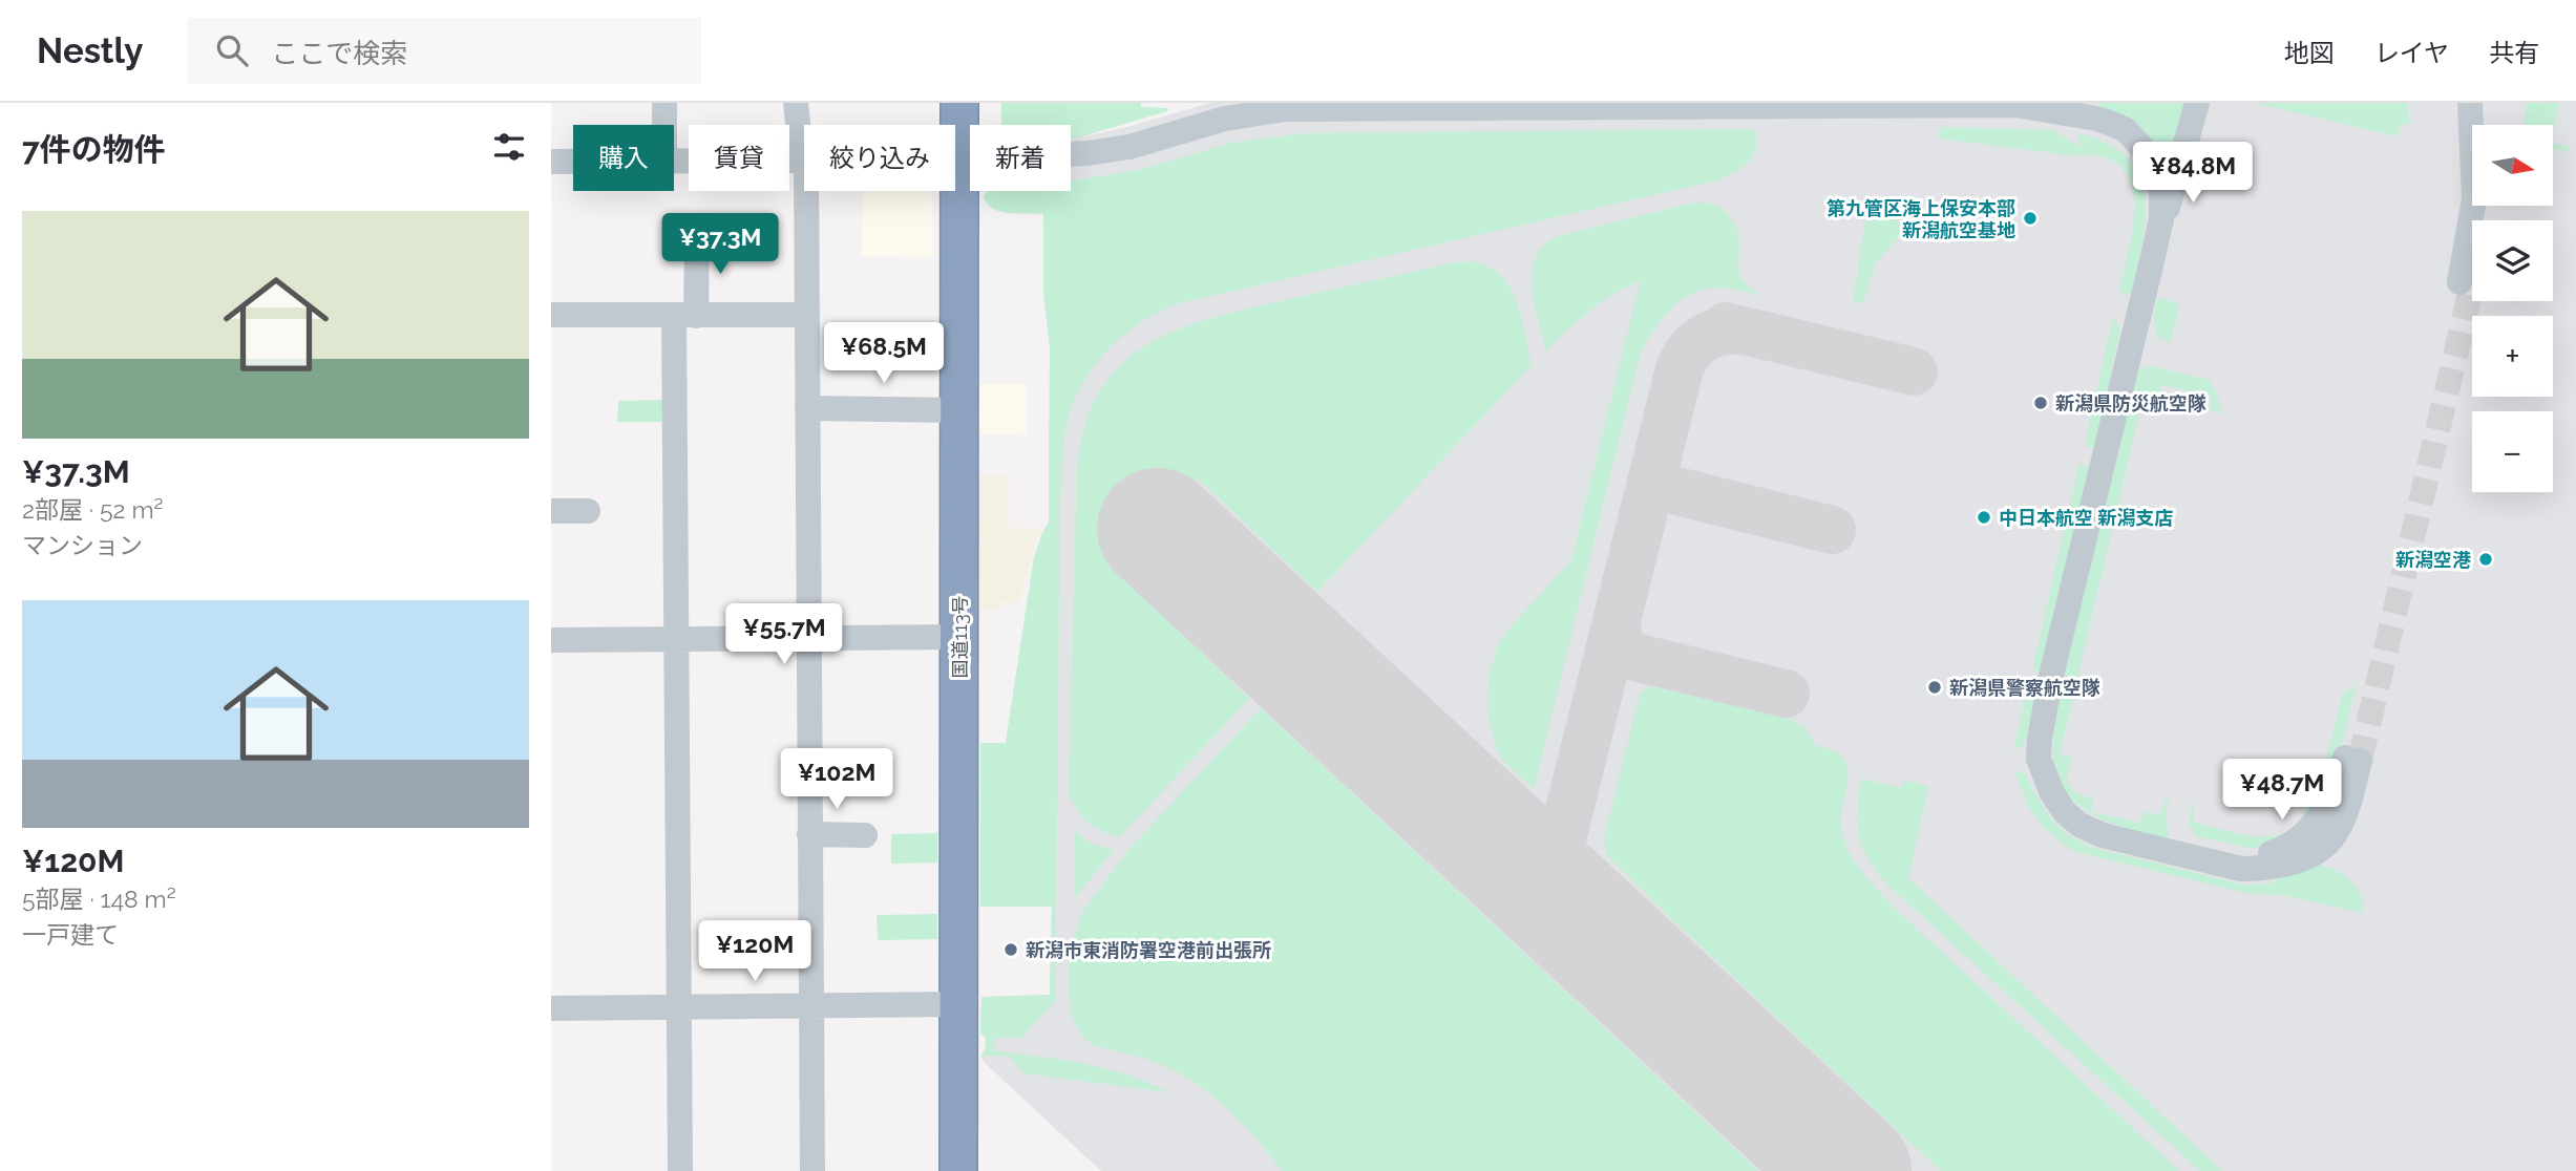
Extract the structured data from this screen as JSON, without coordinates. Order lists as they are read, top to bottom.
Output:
{
  "streets": {
    "highway": ["国道113号"]
  },
  "places": [
    "第九管区海上保安本部 新潟航空基地",
    "新潟県防災航空隊",
    "中日本航空 新潟支店",
    "新潟空港",
    "新潟県警察航空隊",
    "新潟市東消防署空港前出張所"
  ],
  "north": "right",
  "page": {
    "header": "Nestly",
    "search": "ここで検索",
    "nav": ["地図", "レイヤ", "共有"],
    "heading": "7件の物件",
    "map_buttons": ["+", "−"],
    "chip": [
      "購入",
      "賃貸",
      "絞り込み",
      "新着"
    ],
    "price": [
      "¥84.8M",
      "¥37.3M",
      "¥68.5M",
      "¥55.7M",
      "¥102M",
      "¥48.7M",
      "¥120M"
    ],
    "list": [
      {
        "name": "¥37.3M",
        "note": "2部屋 · 52 m² · マンション"
      },
      {
        "name": "¥120M",
        "note": "5部屋 · 148 m² · 一戸建て"
      }
    ]
  }
}
